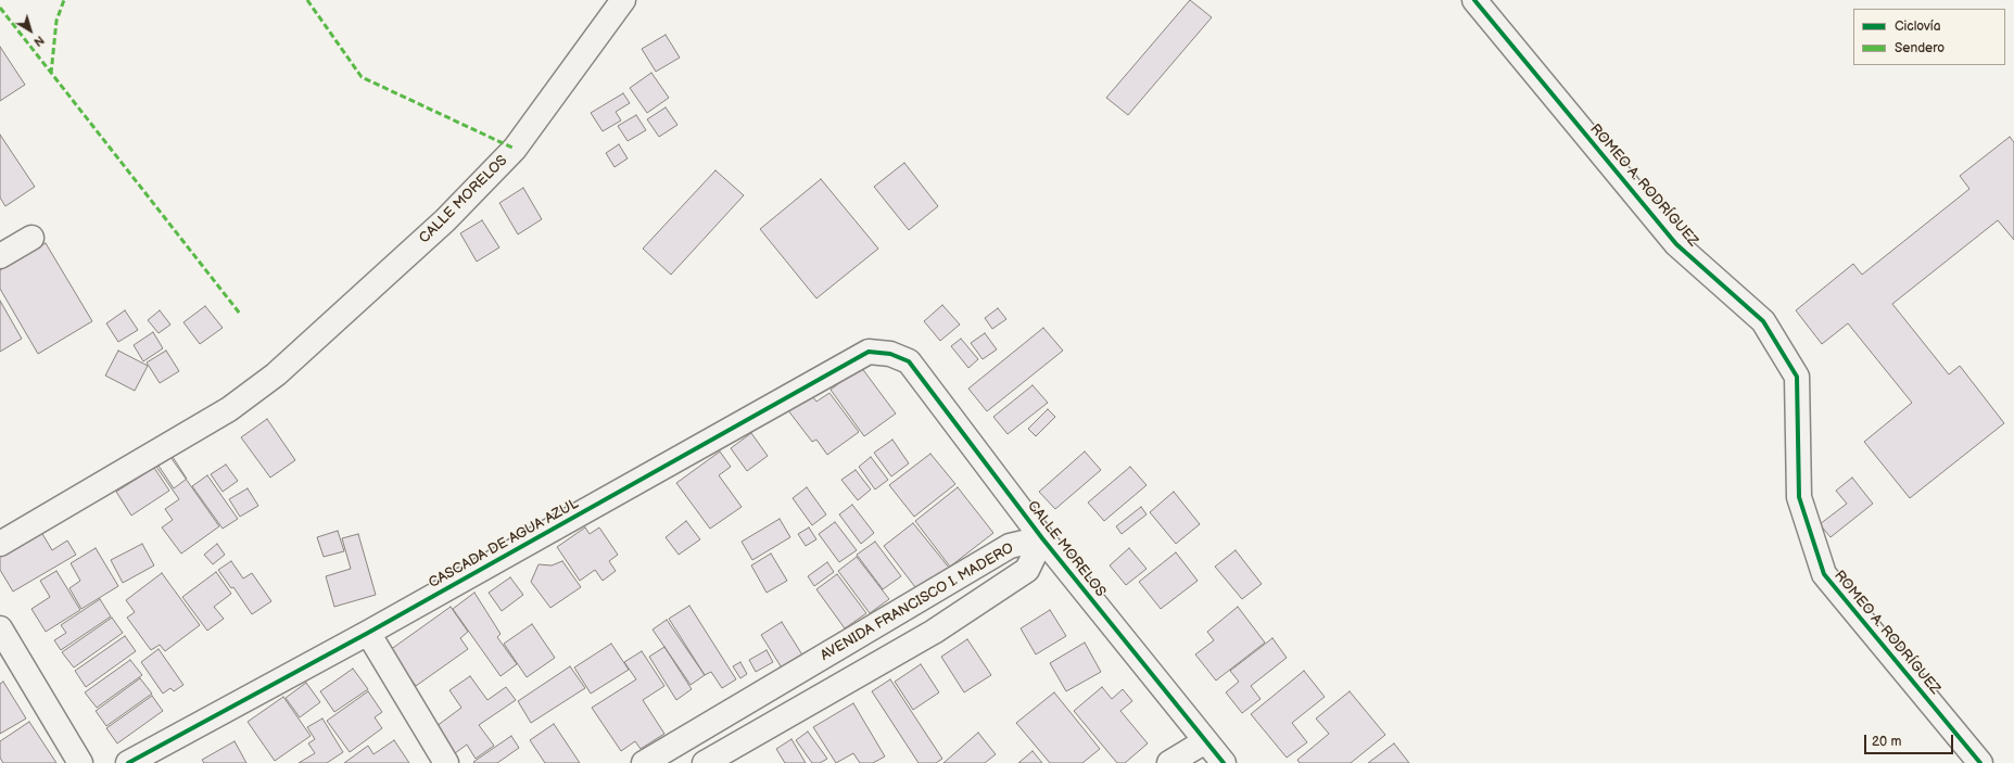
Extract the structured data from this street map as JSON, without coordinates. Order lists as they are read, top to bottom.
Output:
{
  "streets": {
    "street": [
      "ROMEO A. RODRÍGUEZ",
      "CALLE MORELOS",
      "CASCADA DE AGUA AZUL",
      "AVENIDA FRANCISCO I. MADERO"
    ]
  },
  "crossings": [
    ["CALLE MORELOS", "CASCADA DE AGUA AZUL"],
    ["CALLE MORELOS", "AVENIDA FRANCISCO I. MADERO"]
  ],
  "legend": ["Ciclovía", "Sendero"],
  "scale_bar": "20 m",
  "north": "bottom right"
}
